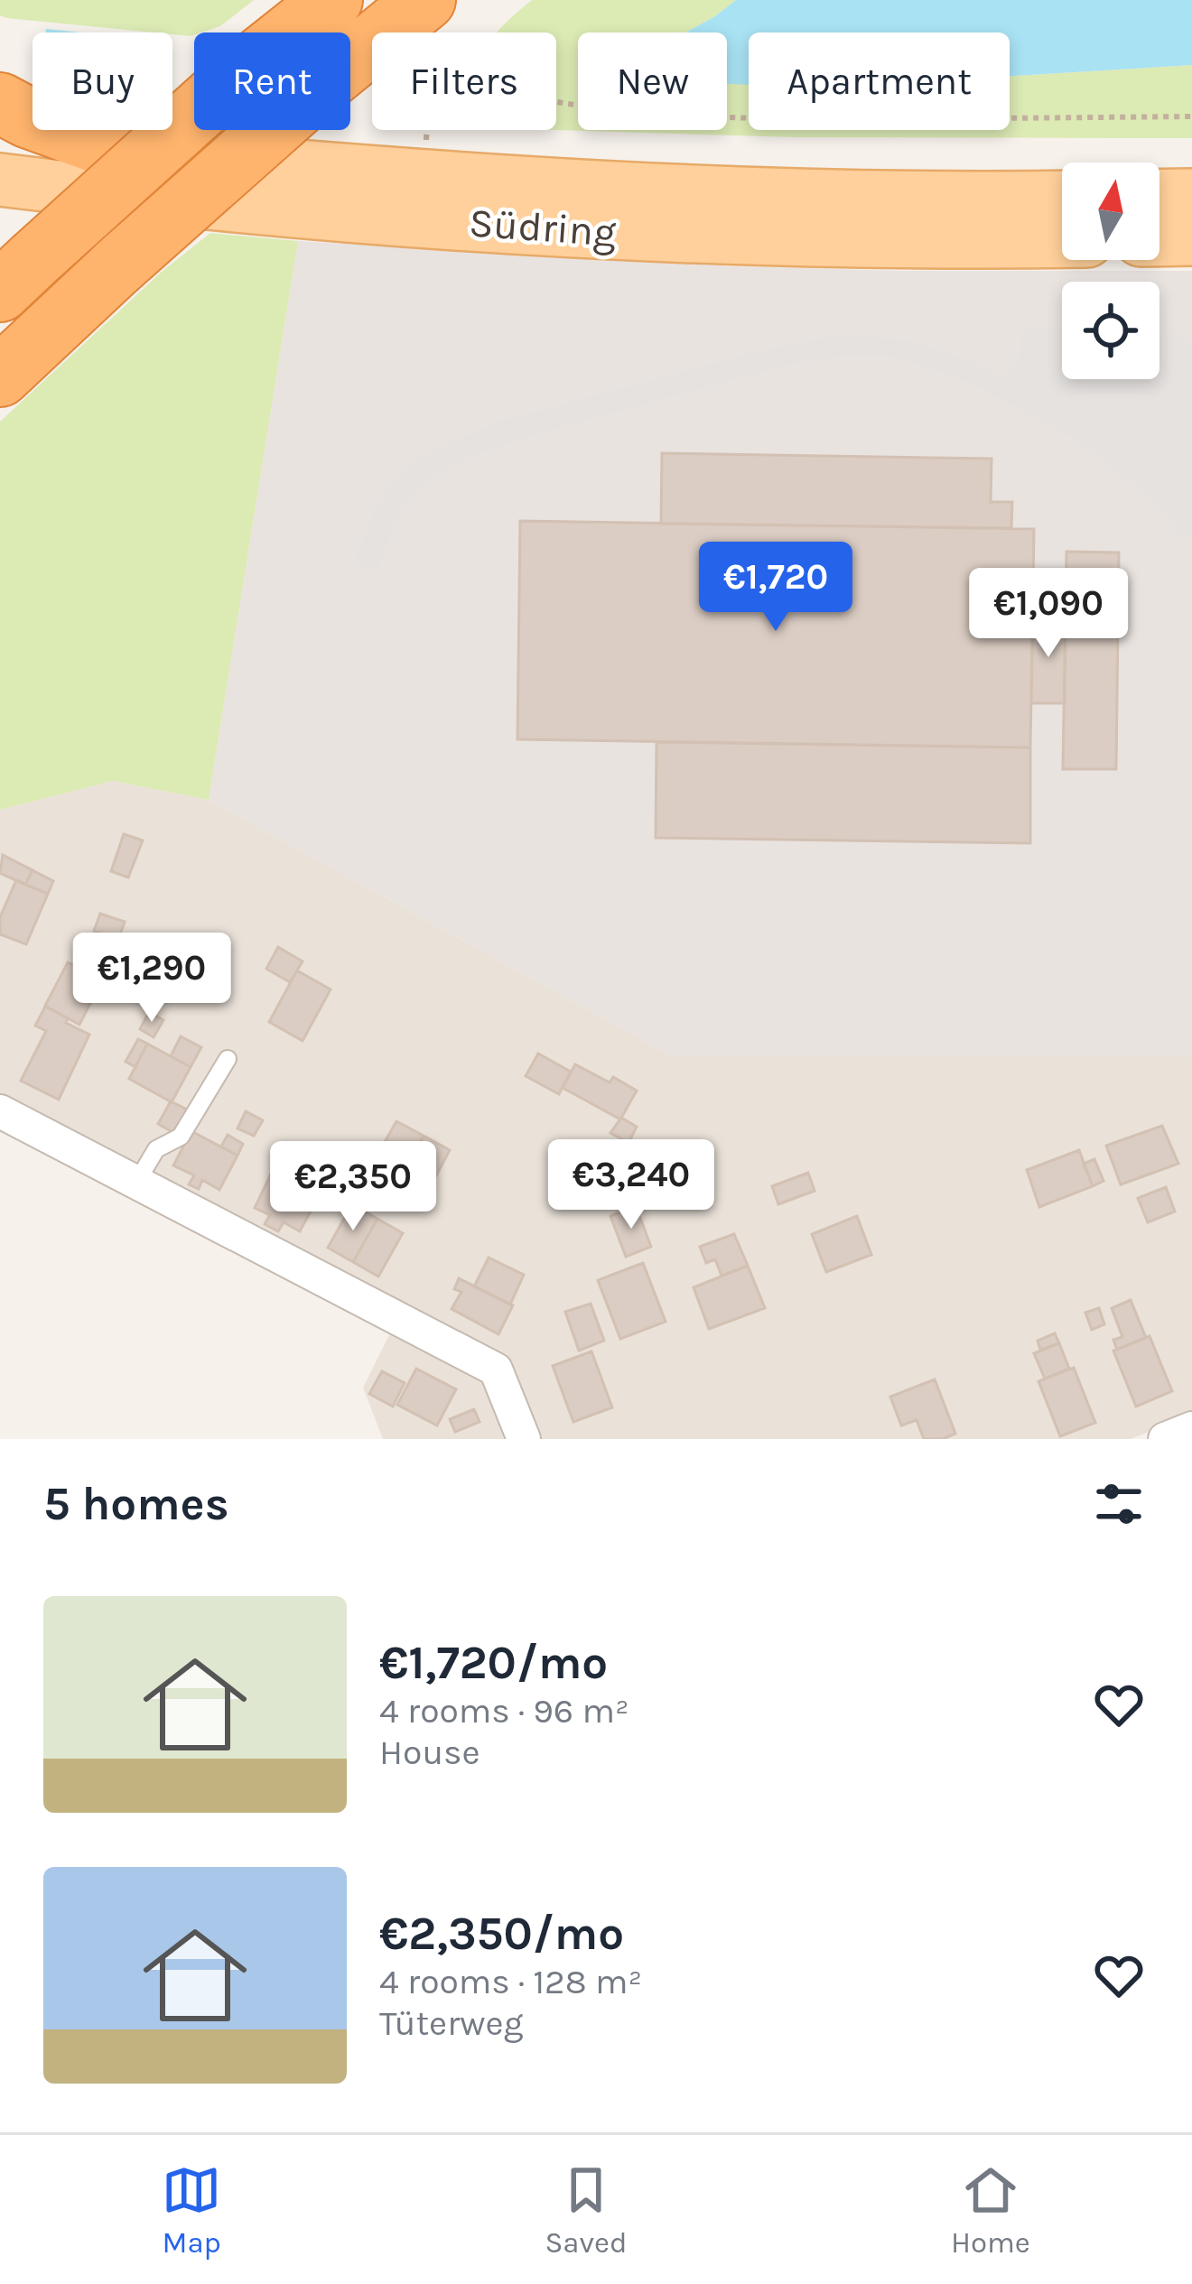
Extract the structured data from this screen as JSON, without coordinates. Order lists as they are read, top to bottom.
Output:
{
  "streets": {
    "main road": ["Südring"]
  },
  "north": "top",
  "page": {
    "chip": [
      "Buy",
      "Rent",
      "Filters",
      "New",
      "Apartment"
    ],
    "price": [
      "€1,720",
      "€1,090",
      "€1,290",
      "€3,240",
      "€2,350"
    ],
    "heading": "5 homes",
    "list": [
      {
        "name": "€1,720/mo",
        "note": "4 rooms · 96 m² · House"
      },
      {
        "name": "€2,350/mo",
        "note": "4 rooms · 128 m² · Tüterweg"
      }
    ],
    "tabs": ["Map", "Saved", "Home"]
  }
}
